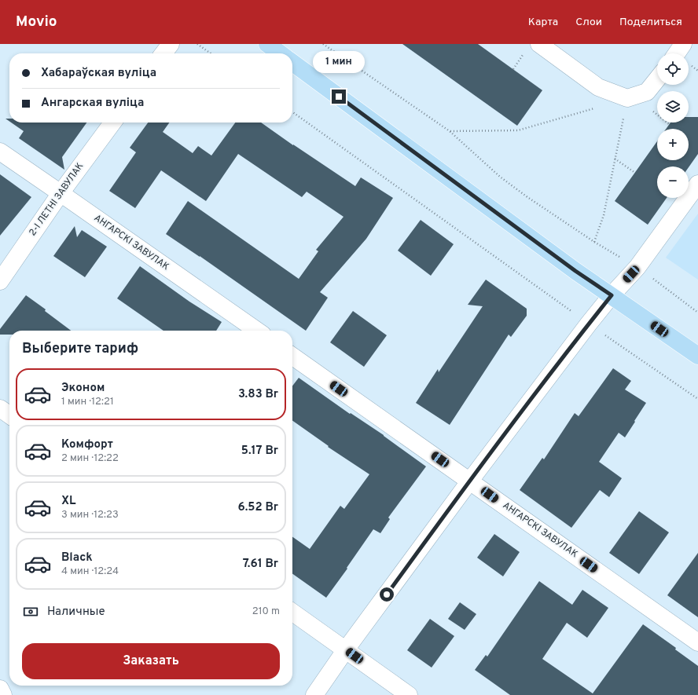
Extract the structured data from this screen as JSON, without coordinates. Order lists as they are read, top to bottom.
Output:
{
  "streets": {
    "street": ["2-І ЛЕТНІ ЗАВУЛАК", "АНГАРСКІ ЗАВУЛАК"]
  },
  "crossings": [
    ["2-І ЛЕТНІ ЗАВУЛАК", "АНГАРСКІ ЗАВУЛАК"]
  ],
  "page": {
    "header": "Movio",
    "nav": ["Карта", "Слои", "Поделиться"],
    "bubble": "1 мин",
    "map_buttons": ["+", "−"],
    "banner": ["Хабараўская вуліца", "Ангарская вуліца"],
    "heading": "Выберите тариф",
    "list": [
      {
        "name": "Эконом",
        "note": "1 мин · 12:21",
        "value": "3.83 Br"
      },
      {
        "name": "Комфорт",
        "note": "2 мин · 12:22",
        "value": "5.17 Br"
      },
      {
        "name": "XL",
        "note": "3 мин · 12:23",
        "value": "6.52 Br"
      },
      {
        "name": "Black",
        "note": "4 мин · 12:24",
        "value": "7.61 Br"
      }
    ],
    "pay": ["Наличные", "210 m"],
    "buttons": "Заказать"
  }
}
